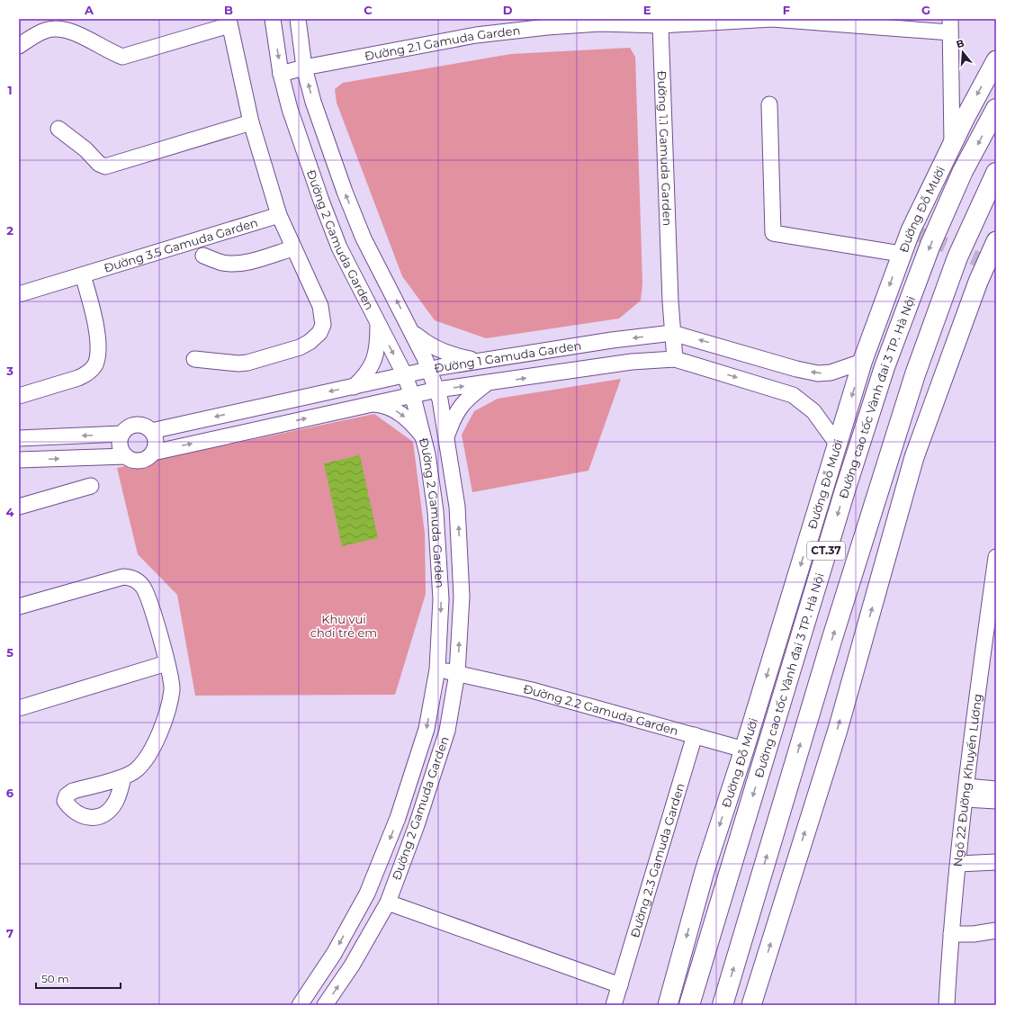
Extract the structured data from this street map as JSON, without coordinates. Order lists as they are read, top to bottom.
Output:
{
  "streets": {
    "highway": ["Đường cao tốc Vành đai 3 TP. Hà Nội", "CT.37"],
    "main road": ["Đường Đỗ Mười"],
    "street": [
      "Đường 2.1 Gamuda Garden",
      "Đường 1.1 Gamuda Garden",
      "Đường 2 Gamuda Garden",
      "Đường 3.5 Gamuda Garden",
      "Đường 1 Gamuda Garden",
      "Đường 2.2 Gamuda Garden",
      "Ngõ 22 Đường Khuyến Lương",
      "Đường 2.3 Gamuda Garden"
    ]
  },
  "crossings": [
    ["Đường 2.1 Gamuda Garden", "Đường 1.1 Gamuda Garden"],
    ["Đường 2.1 Gamuda Garden", "Đường 2 Gamuda Garden"],
    ["Đường 1.1 Gamuda Garden", "Đường 1 Gamuda Garden"],
    ["Đường Đỗ Mười", "Đường 1 Gamuda Garden"],
    ["Đường Đỗ Mười", "Đường 2.2 Gamuda Garden"],
    ["Đường 2 Gamuda Garden", "Đường 1 Gamuda Garden"],
    ["Đường 2 Gamuda Garden", "Đường 2.2 Gamuda Garden"],
    ["Đường 2.2 Gamuda Garden", "Đường 2.3 Gamuda Garden"]
  ],
  "parks": ["Khu vui chơi trẻ em"],
  "scale_bar": "50 m",
  "north": "top",
  "grid": {
    "columns": [
      "A",
      "B",
      "C",
      "D",
      "E",
      "F",
      "G"
    ],
    "rows": [
      "1",
      "2",
      "3",
      "4",
      "5",
      "6",
      "7"
    ]
  }
}
